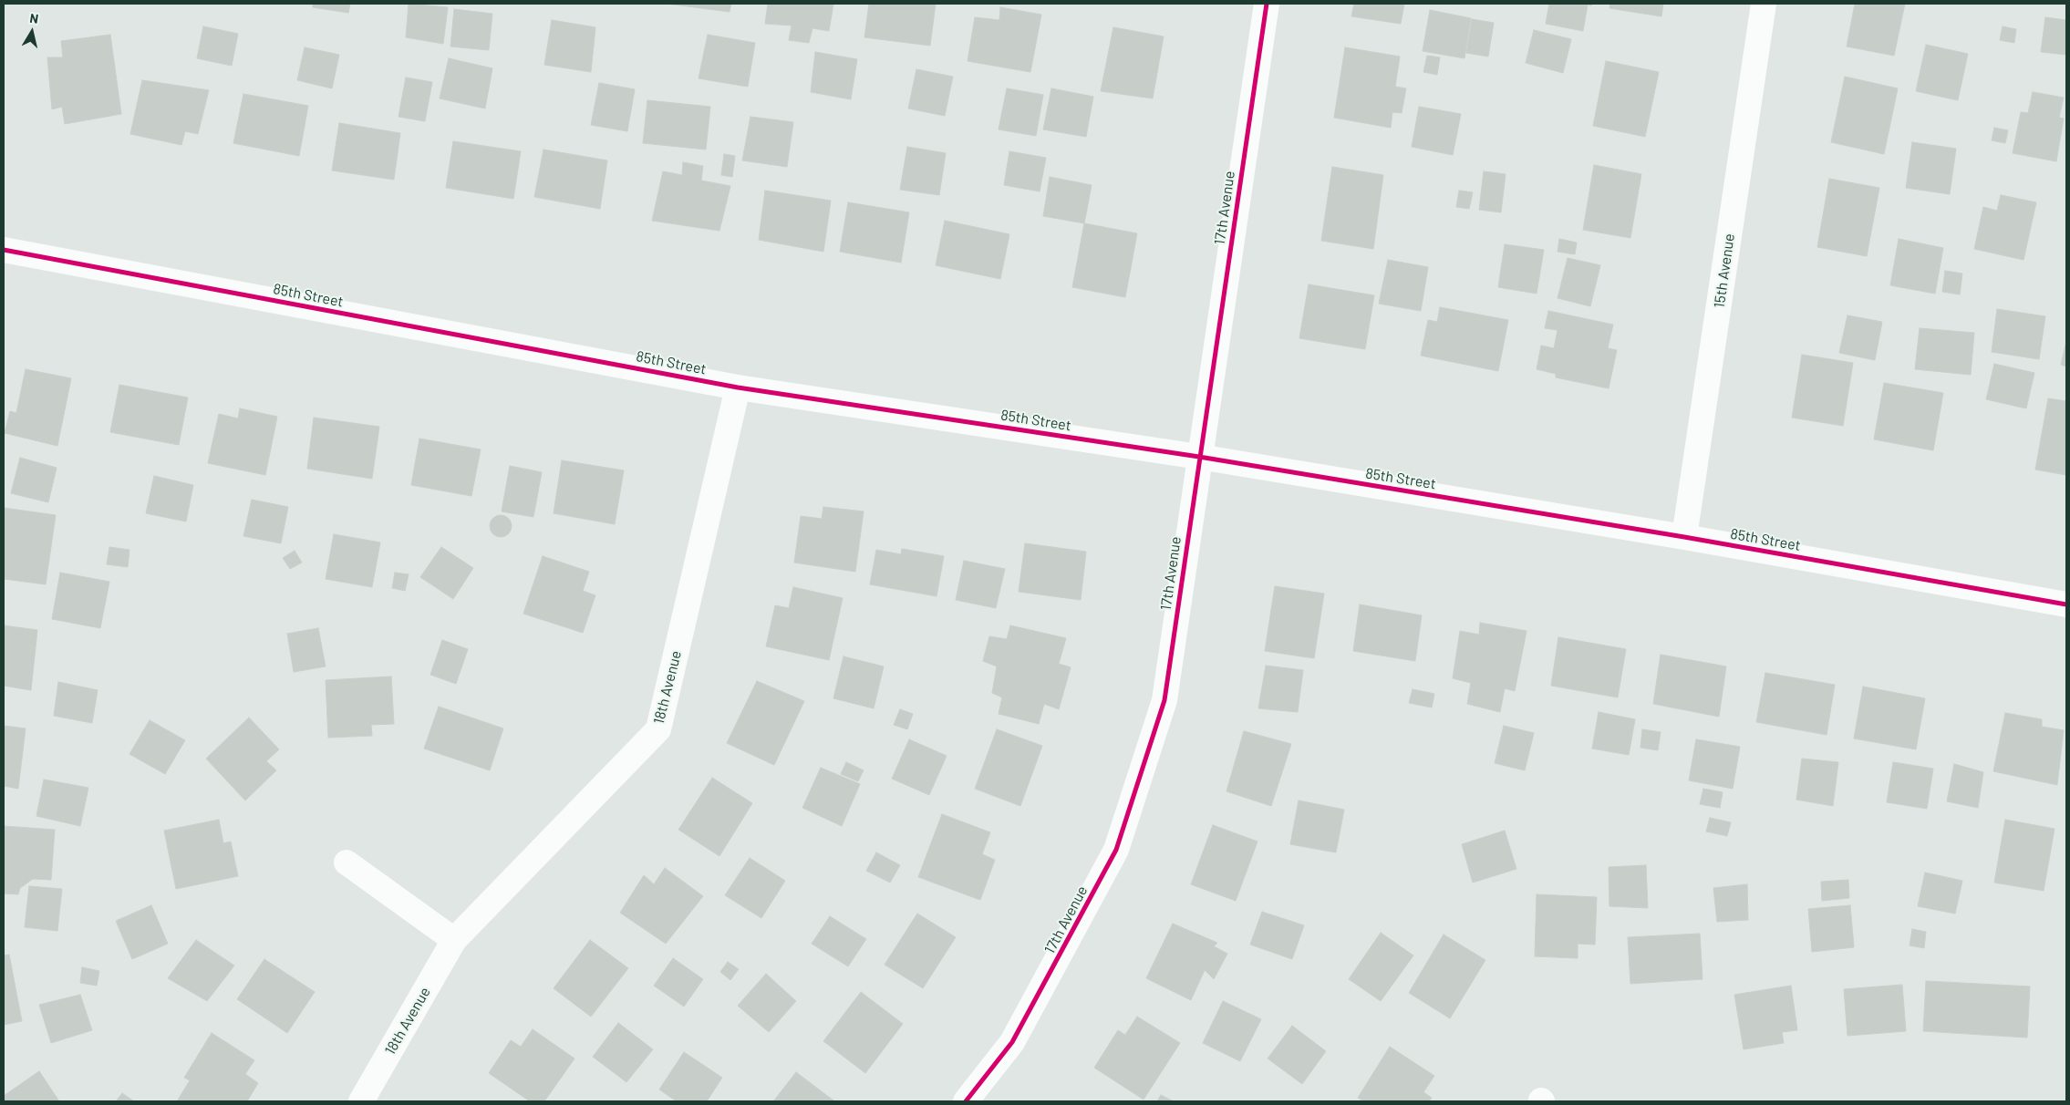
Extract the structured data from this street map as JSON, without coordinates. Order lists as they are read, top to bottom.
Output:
{
  "streets": {
    "street": [
      "17th Avenue",
      "15th Avenue",
      "85th Street",
      "18th Avenue"
    ]
  },
  "crossings": [
    ["17th Avenue", "85th Street"],
    ["15th Avenue", "85th Street"],
    ["85th Street", "18th Avenue"]
  ],
  "north": "top"
}
